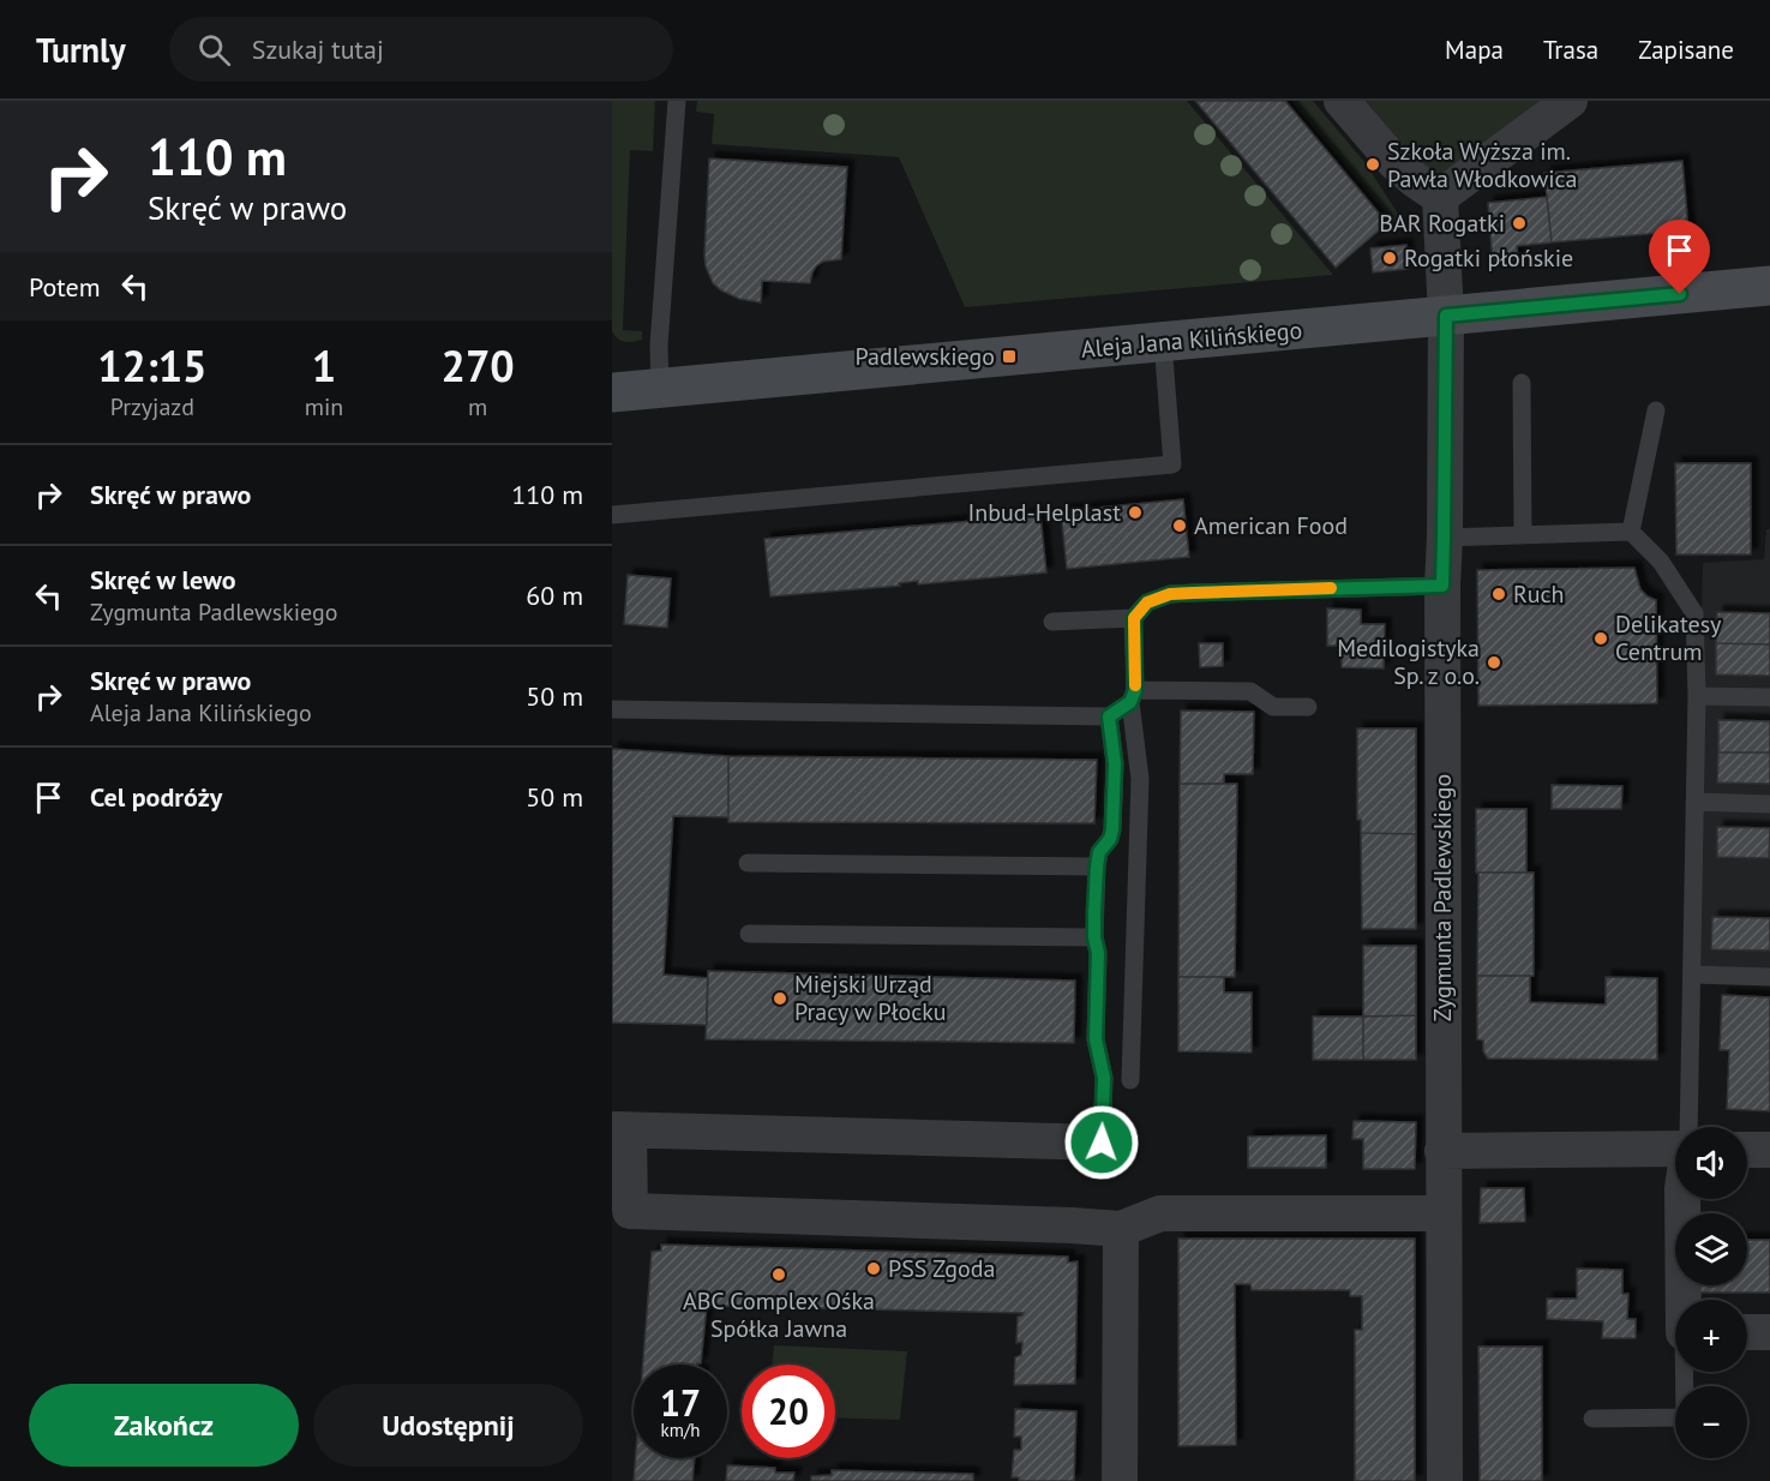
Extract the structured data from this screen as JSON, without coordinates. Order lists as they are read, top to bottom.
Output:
{
  "streets": {
    "main road": ["Aleja Jana Kilińskiego"],
    "street": ["Zygmunta Padlewskiego"]
  },
  "crossings": [
    ["Aleja Jana Kilińskiego", "Zygmunta Padlewskiego"]
  ],
  "places": {
    "other": [
      "Szkoła Wyższa im. Pawła Włodkowica",
      "BAR Rogatki",
      "Rogatki płońskie",
      "Inbud-Helplast",
      "American Food",
      "Ruch",
      "Delikatesy Centrum",
      "Medilogistyka Sp. z o.o.",
      "Miejski Urząd Pracy w Płocku",
      "PSS Zgoda",
      "ABC Complex Ośka Spółka Jawna"
    ],
    "transit": ["Padlewskiego"]
  },
  "page": {
    "header": "Turnly",
    "search": "Szukaj tutaj",
    "nav": ["Mapa", "Trasa", "Zapisane"],
    "turn": ["110 m", "Skręć w prawo"],
    "then": "Potem",
    "eta": [
      "12:15",
      "Przyjazd",
      "1",
      "min",
      "270",
      "m"
    ],
    "list": [
      {
        "name": "Skręć w prawo",
        "value": "110 m"
      },
      {
        "name": "Skręć w lewo",
        "note": "Zygmunta Padlewskiego",
        "value": "60 m"
      },
      {
        "name": "Skręć w prawo",
        "note": "Aleja Jana Kilińskiego",
        "value": "50 m"
      },
      {
        "name": "Cel podróży",
        "value": "50 m"
      }
    ],
    "map_buttons": ["+", "−"],
    "speed": "17 km/h",
    "limit": "20",
    "buttons": ["Zakończ", "Udostępnij"]
  }
}
